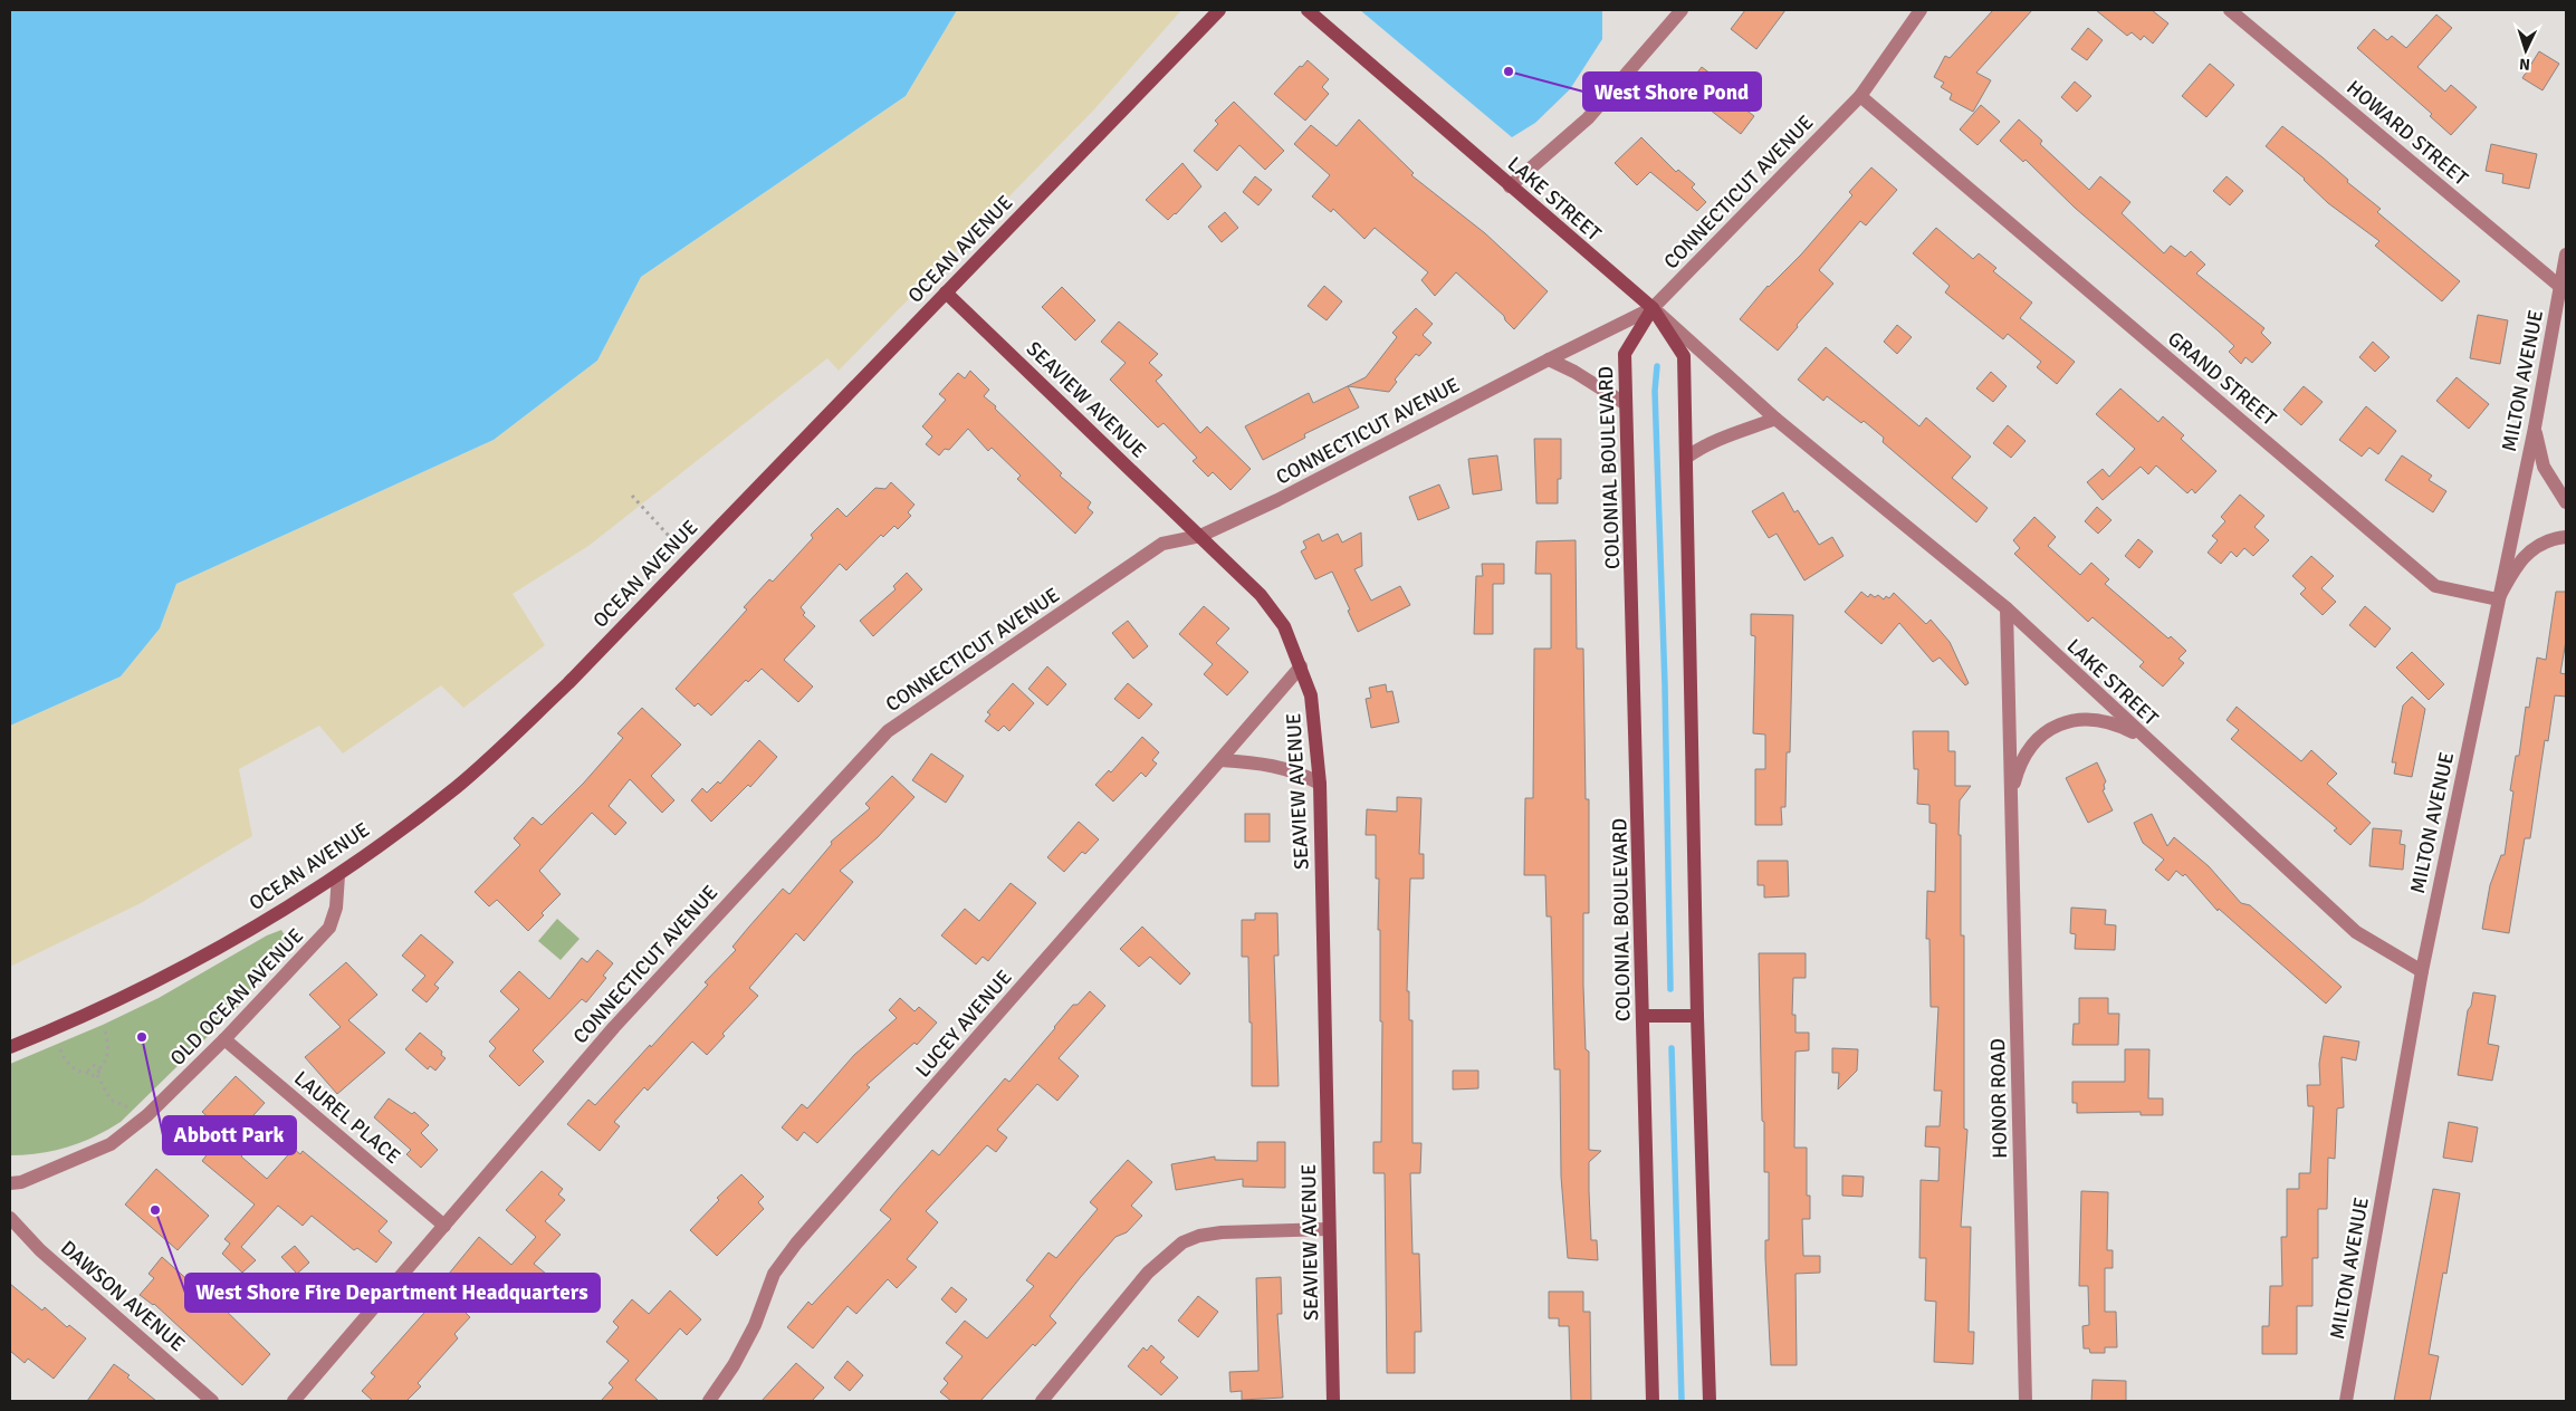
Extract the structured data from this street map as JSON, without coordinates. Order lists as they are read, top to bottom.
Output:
{
  "streets": {
    "street": [
      "HOWARD STREET",
      "CONNECTICUT AVENUE",
      "LAKE STREET",
      "OCEAN AVENUE",
      "GRAND STREET",
      "MILTON AVENUE",
      "SEAVIEW AVENUE",
      "COLONIAL BOULEVARD",
      "OLD OCEAN AVENUE",
      "LUCEY AVENUE",
      "HONOR ROAD",
      "LAUREL PLACE",
      "DAWSON AVENUE"
    ]
  },
  "crossings": [
    ["HOWARD STREET", "MILTON AVENUE"],
    ["CONNECTICUT AVENUE", "LAKE STREET"],
    ["CONNECTICUT AVENUE", "GRAND STREET"],
    ["CONNECTICUT AVENUE", "SEAVIEW AVENUE"],
    ["CONNECTICUT AVENUE", "COLONIAL BOULEVARD"],
    ["CONNECTICUT AVENUE", "LAUREL PLACE"],
    ["LAKE STREET", "MILTON AVENUE"],
    ["LAKE STREET", "COLONIAL BOULEVARD"],
    ["LAKE STREET", "HONOR ROAD"],
    ["OCEAN AVENUE", "SEAVIEW AVENUE"],
    ["OCEAN AVENUE", "OLD OCEAN AVENUE"],
    ["GRAND STREET", "MILTON AVENUE"],
    ["SEAVIEW AVENUE", "LUCEY AVENUE"],
    ["OLD OCEAN AVENUE", "LAUREL PLACE"]
  ],
  "places": ["West Shore Pond", "Abbott Park", "West Shore Fire Department Headquarters"],
  "north": "bottom"
}
